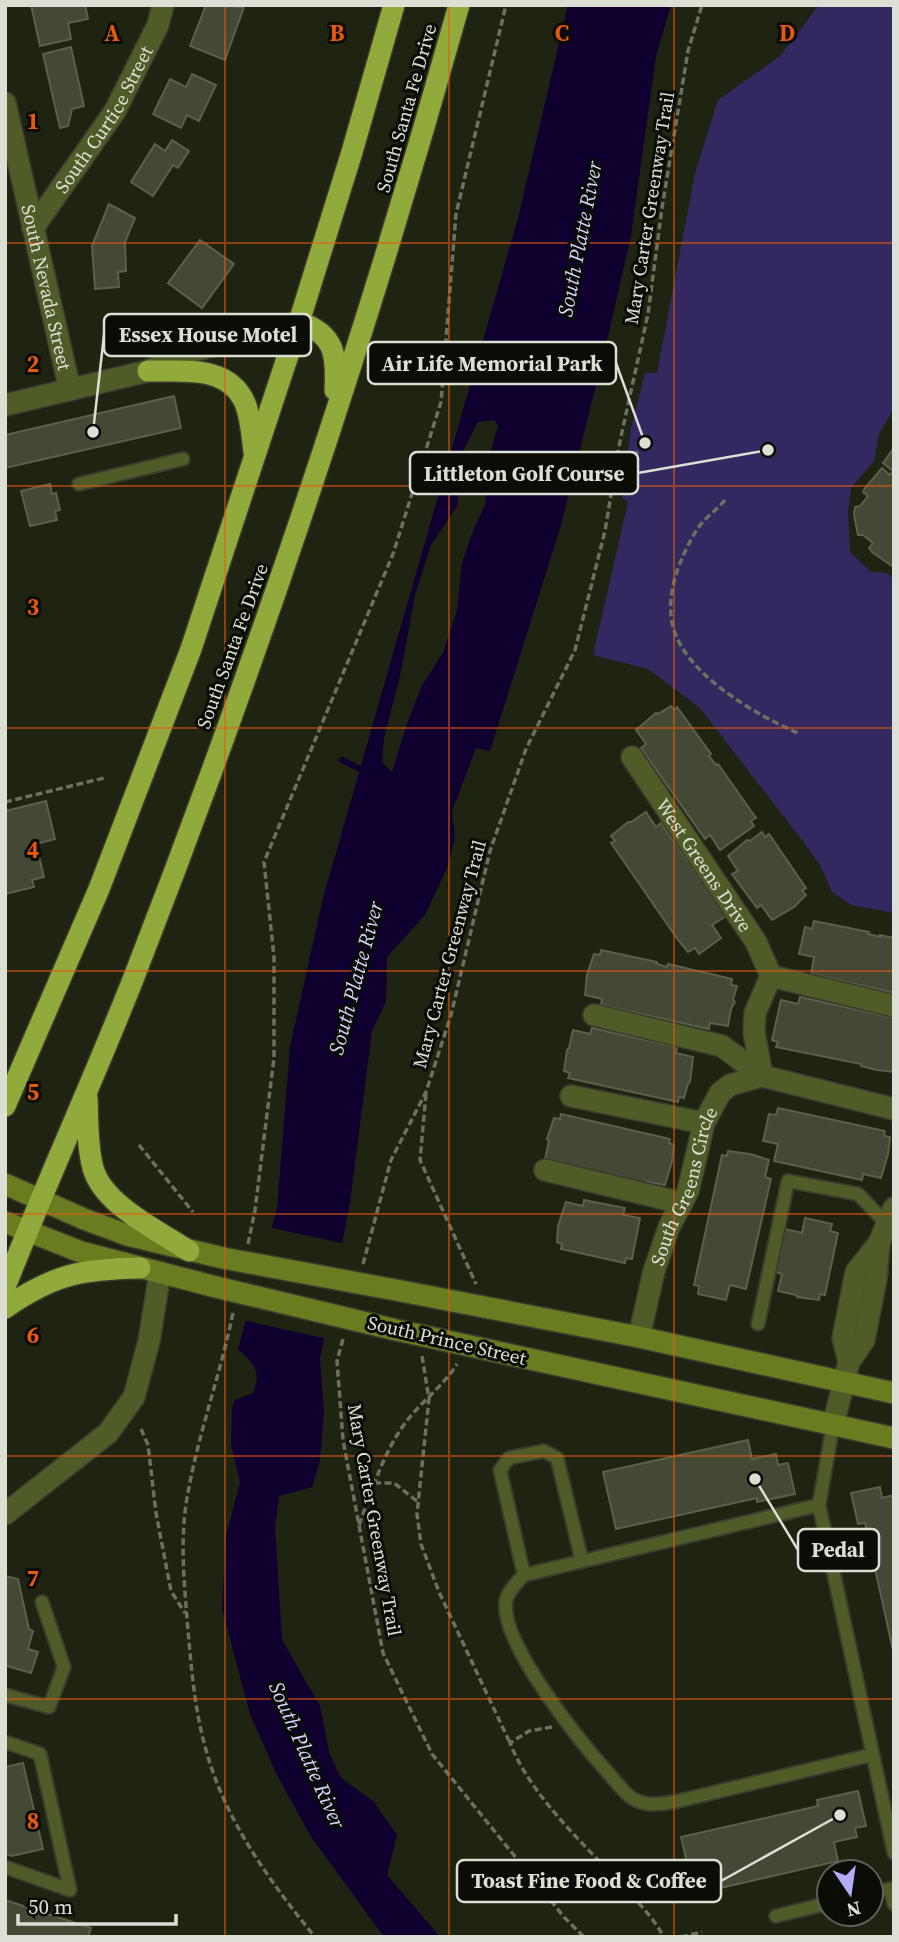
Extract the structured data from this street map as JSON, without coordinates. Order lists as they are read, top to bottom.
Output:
{
  "streets": {
    "highway": ["South Santa Fe Drive"],
    "street": [
      "South Curtice Street",
      "South Nevada Street",
      "West Greens Drive",
      "South Greens Circle",
      "South Prince Street"
    ],
    "path": ["Mary Carter Greenway Trail"]
  },
  "crossings": [
    ["South Santa Fe Drive", "South Prince Street"],
    ["South Curtice Street", "South Nevada Street"],
    ["South Greens Circle", "South Prince Street"]
  ],
  "water": ["South Platte River"],
  "places": [
    "Essex House Motel",
    "Air Life Memorial Park",
    "Littleton Golf Course",
    "Pedal",
    "Toast Fine Food & Coffee"
  ],
  "scale_bar": "50 m",
  "north": "bottom",
  "grid": {
    "columns": [
      "A",
      "B",
      "C",
      "D"
    ],
    "rows": [
      "1",
      "2",
      "3",
      "4",
      "5",
      "6",
      "7",
      "8"
    ]
  }
}
